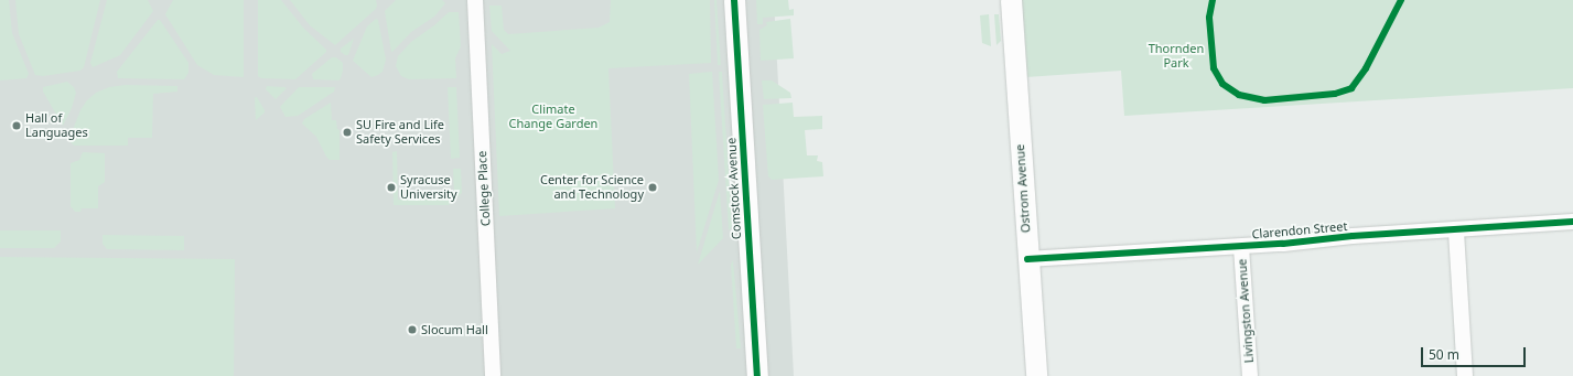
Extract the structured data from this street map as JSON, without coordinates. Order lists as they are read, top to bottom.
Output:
{
  "streets": {
    "street": [
      "College Place",
      "Comstock Avenue",
      "Ostrom Avenue",
      "Clarendon Street",
      "Livingston Avenue"
    ]
  },
  "crossings": [
    ["Ostrom Avenue", "Clarendon Street"],
    ["Clarendon Street", "Livingston Avenue"]
  ],
  "parks": ["Thornden Park", "Climate Change Garden"],
  "places": [
    "Hall of Languages",
    "SU Fire and Life Safety Services",
    "Syracuse University",
    "Center for Science and Technology",
    "Slocum Hall"
  ],
  "scale_bar": "50 m"
}
